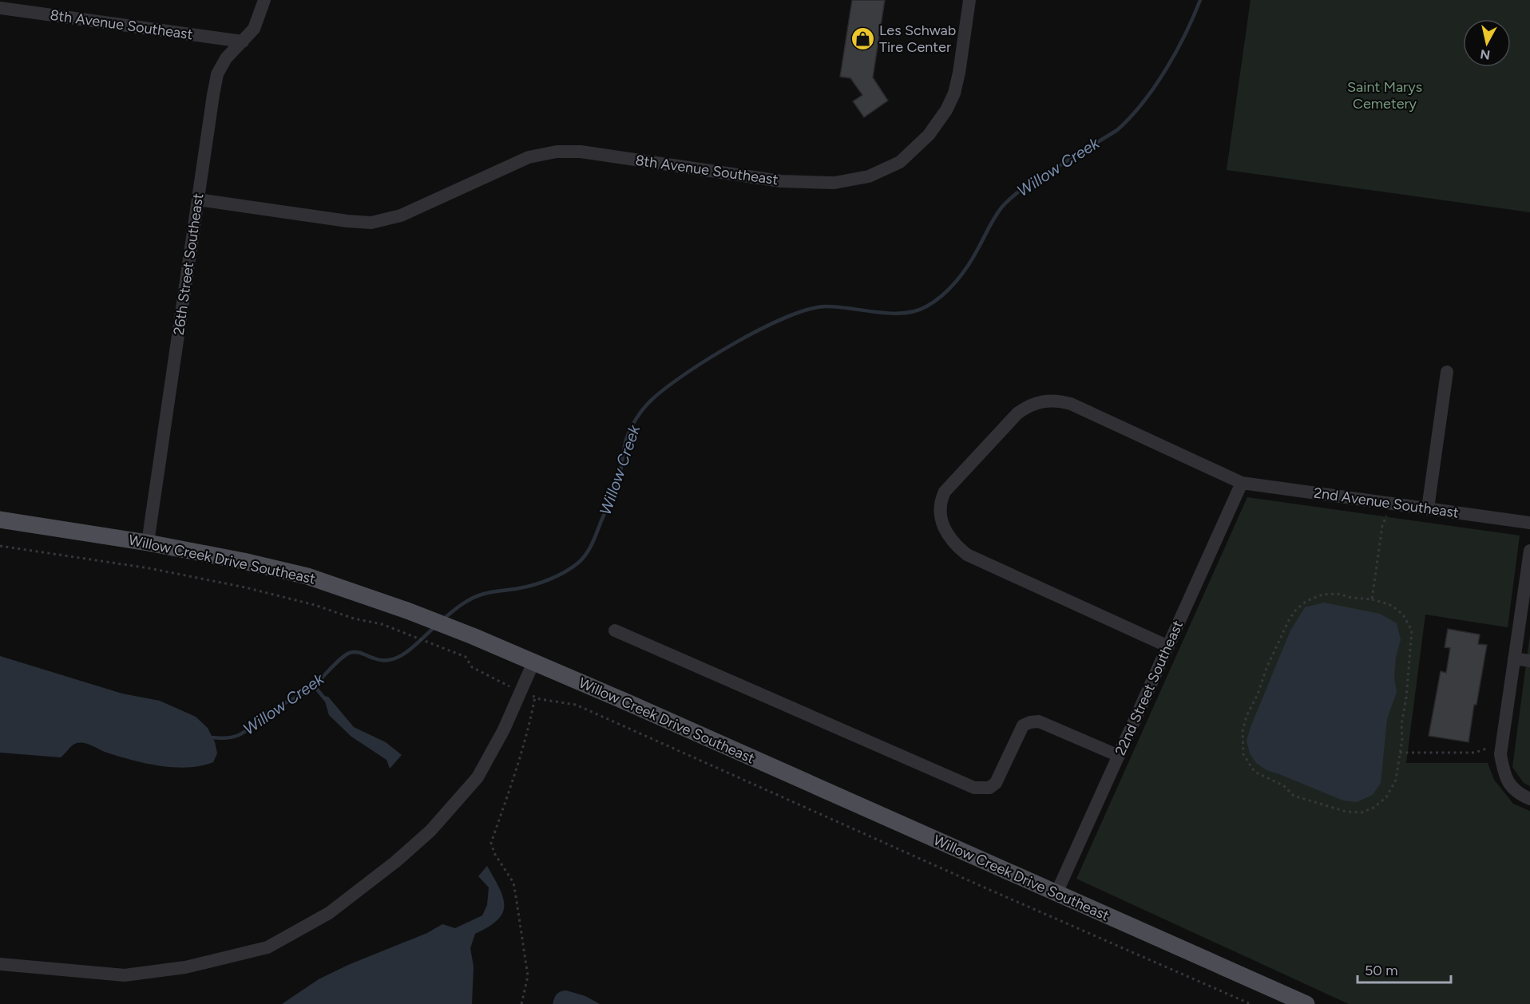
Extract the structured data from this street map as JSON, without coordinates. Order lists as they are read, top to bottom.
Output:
{
  "streets": {
    "main road": ["Willow Creek Drive Southeast"],
    "street": [
      "8th Avenue Southeast",
      "26th Street Southeast",
      "2nd Avenue Southeast",
      "22nd Street Southeast"
    ]
  },
  "crossings": [
    ["8th Avenue Southeast", "26th Street Southeast"],
    ["26th Street Southeast", "Willow Creek Drive Southeast"],
    ["2nd Avenue Southeast", "22nd Street Southeast"],
    ["Willow Creek Drive Southeast", "22nd Street Southeast"]
  ],
  "water": ["Willow Creek"],
  "parks": ["Saint Marys Cemetery"],
  "places": {
    "shop": ["Les Schwab Tire Center"]
  },
  "scale_bar": "50 m",
  "north": "bottom"
}
